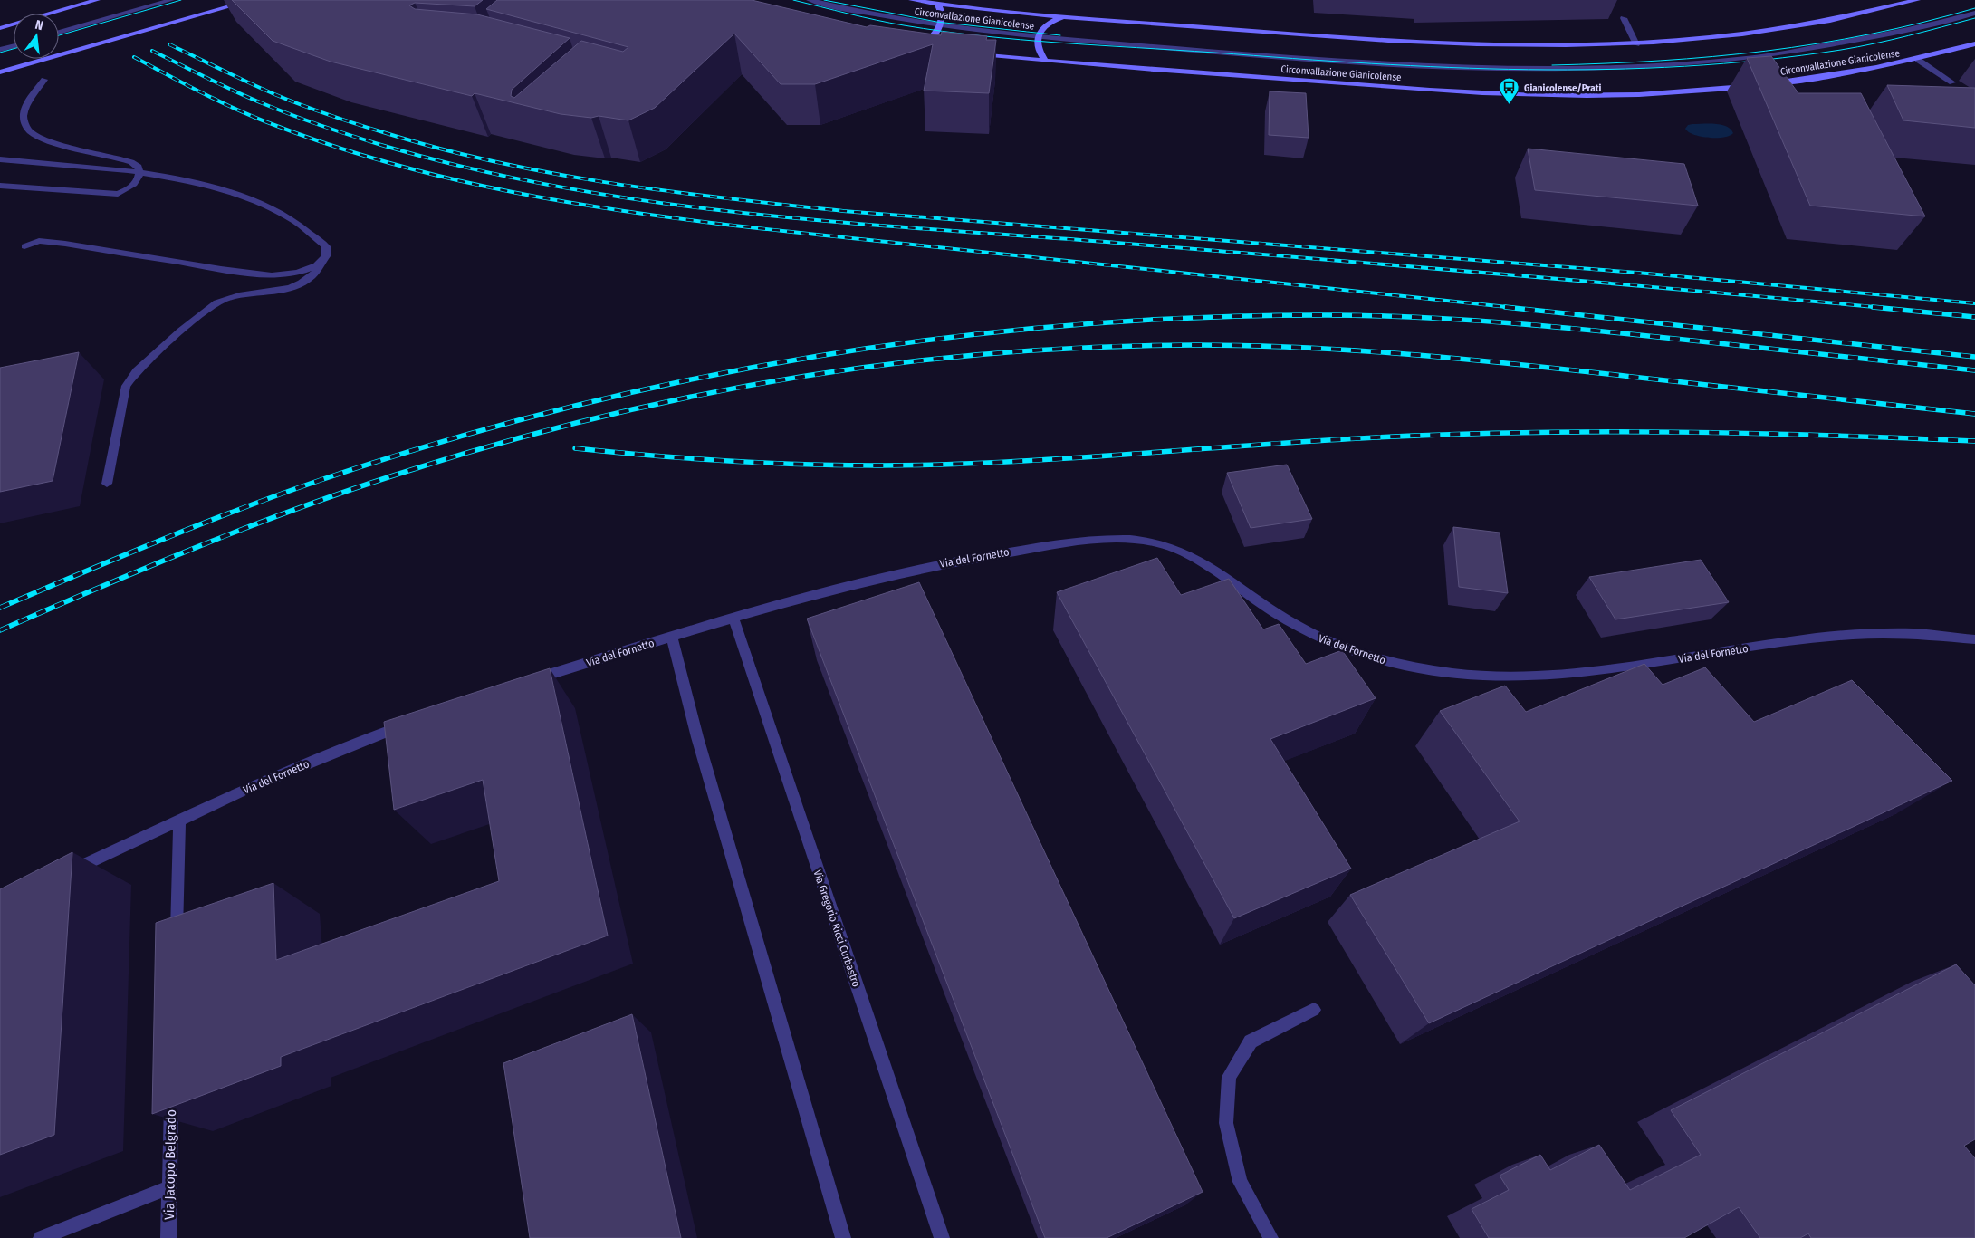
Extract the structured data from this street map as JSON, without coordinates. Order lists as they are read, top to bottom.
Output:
{
  "streets": {
    "main road": ["Circonvallazione Gianicolense"],
    "street": ["Via del Fornetto", "Via Gregorio Ricci Curbastro", "Via Jacopo Belgrado"]
  },
  "crossings": [
    ["Via del Fornetto", "Via Gregorio Ricci Curbastro"]
  ],
  "places": {
    "bus stop": ["Gianicolense/Prati"]
  },
  "north": "top"
}
